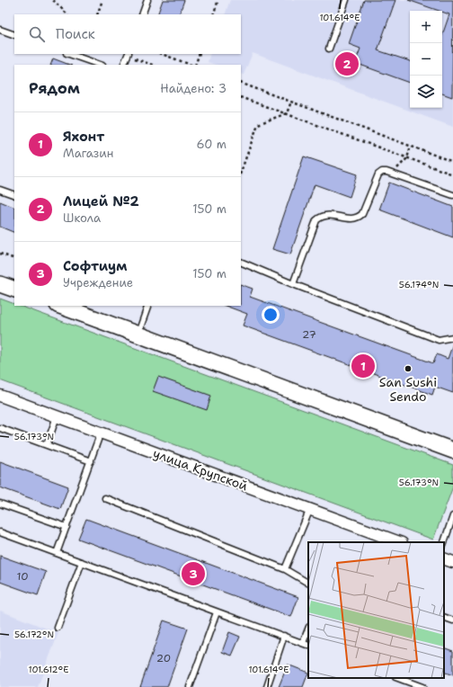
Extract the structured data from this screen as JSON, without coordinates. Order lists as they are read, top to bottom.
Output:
{
  "streets": {
    "street": ["улица Крупской"]
  },
  "places": ["San Sushi Sendo"],
  "house_numbers": ["27", "10", "20"],
  "page": {
    "map_buttons": ["+", "−"],
    "search": "Поиск",
    "pins": ["2", "1", "3"],
    "heading": ["Рядом", "Найдено: 3"],
    "list": [
      {
        "mark": "1",
        "name": "Яхонт",
        "note": "Магазин",
        "value": "60 m"
      },
      {
        "mark": "2",
        "name": "Лицей №2",
        "note": "Школа",
        "value": "150 m"
      },
      {
        "mark": "3",
        "name": "Софтиум",
        "note": "Учреждение",
        "value": "150 m"
      }
    ]
  },
  "coordinates": [
    "101.614°E",
    "56.174°N",
    "56.173°N",
    "56.172°N",
    "101.612°E"
  ]
}
